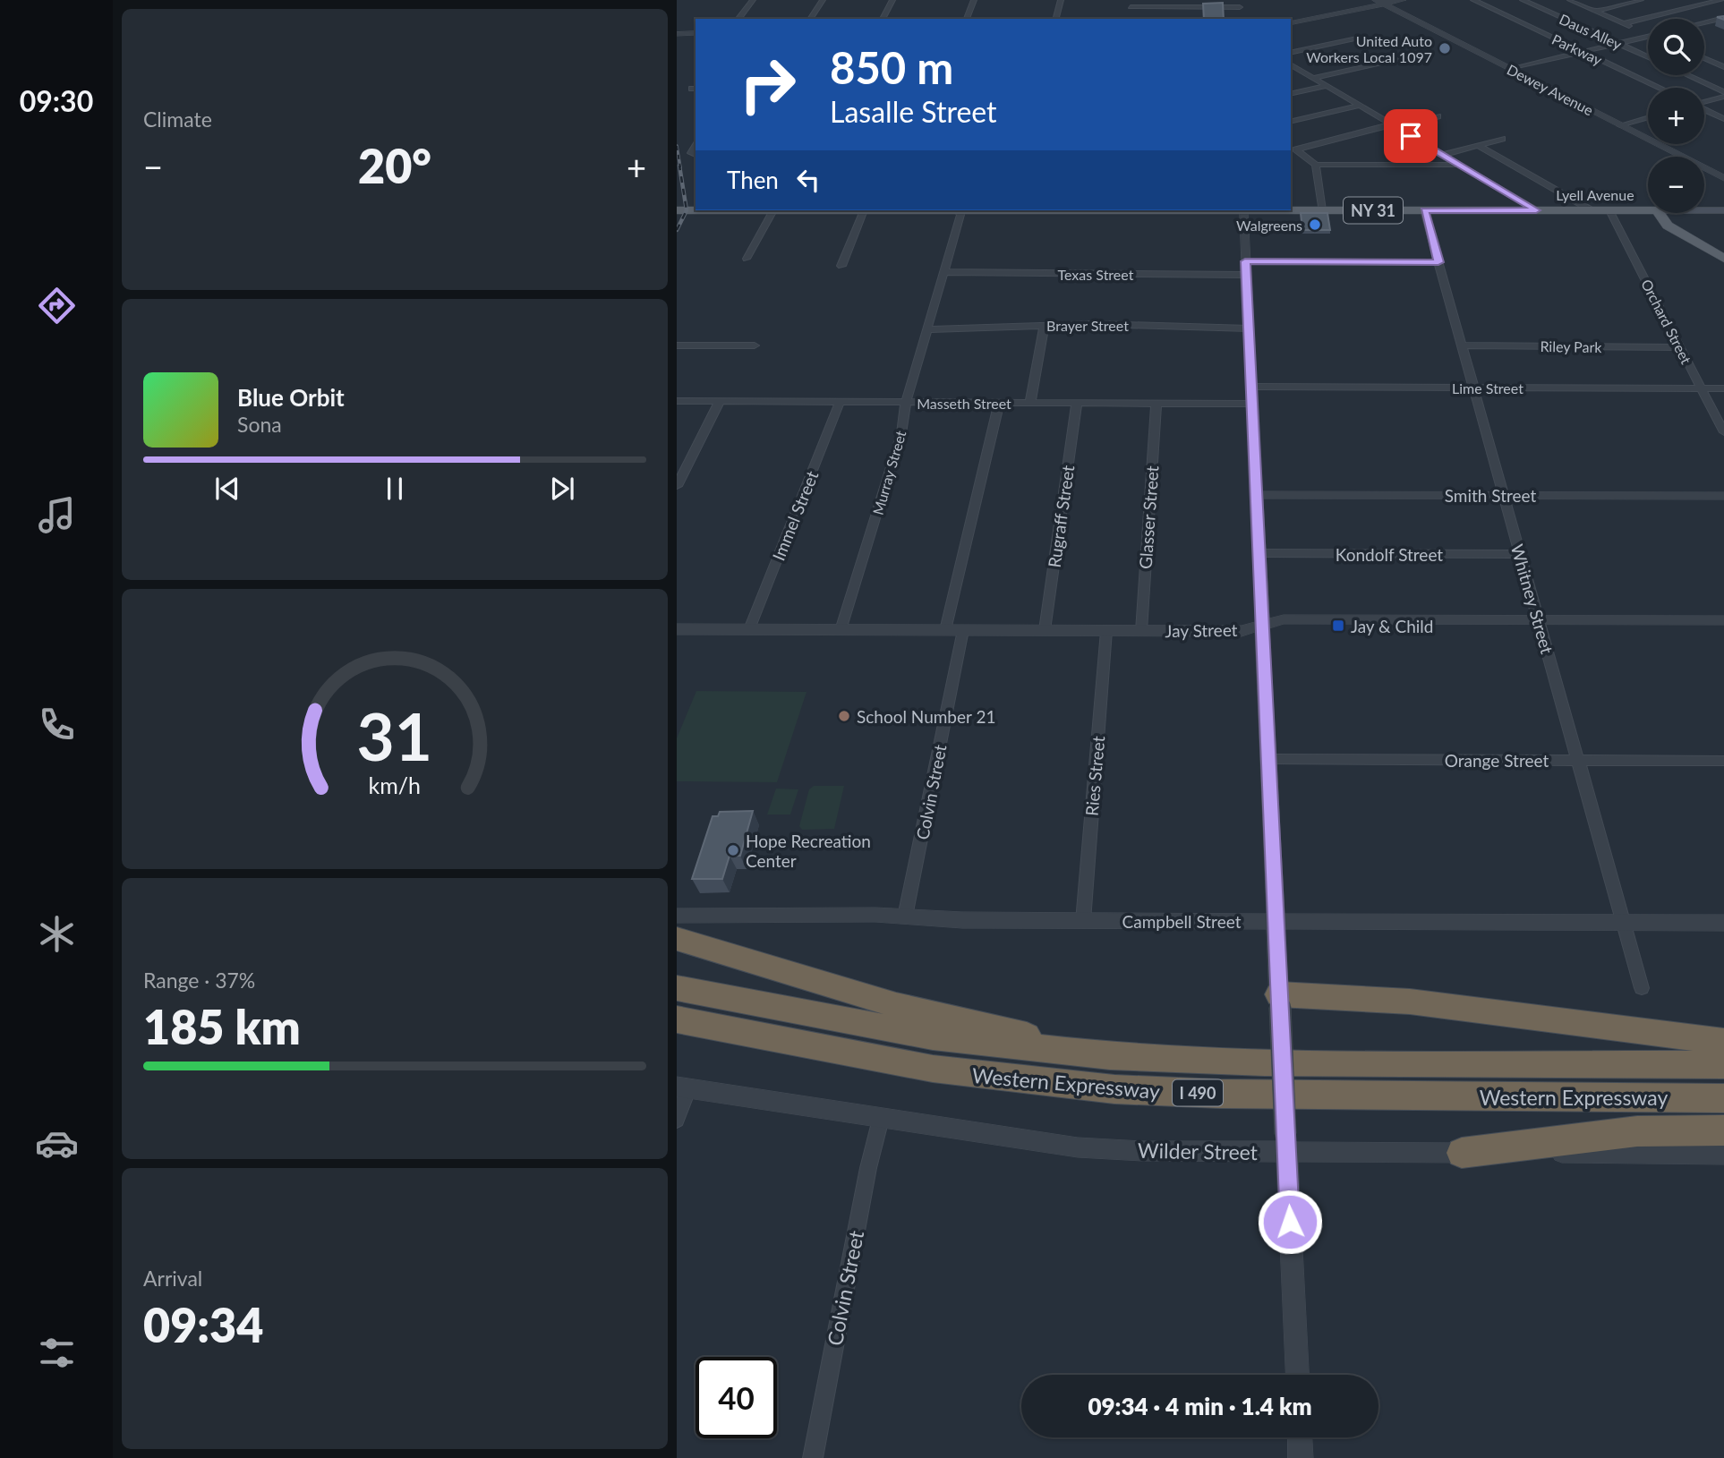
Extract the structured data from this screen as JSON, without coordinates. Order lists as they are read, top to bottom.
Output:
{
  "streets": {
    "highway": ["Western Expressway", "I 490"],
    "main road": ["Lyell Avenue", "NY 31"],
    "street": [
      "Daus Alley",
      "Parkway",
      "Dewey Avenue",
      "Texas Street",
      "Orchard Street",
      "Brayer Street",
      "Riley Park",
      "Lime Street",
      "Masseth Street",
      "Murray Street",
      "Smith Street",
      "Immel Street",
      "Rugraff Street",
      "Glasser Street",
      "Kondolf Street",
      "Whitney Street",
      "Jay Street",
      "Orange Street",
      "Ries Street",
      "Colvin Street",
      "Campbell Street",
      "Wilder Street"
    ]
  },
  "crossings": [
    ["Lyell Avenue", "NY 31"],
    ["Lyell Avenue", "Orchard Street"],
    ["Lyell Avenue", "Whitney Street"],
    ["Texas Street", "Murray Street"],
    ["Orchard Street", "Riley Park"],
    ["Orchard Street", "Lime Street"],
    ["Brayer Street", "Murray Street"],
    ["Riley Park", "Whitney Street"],
    ["Lime Street", "Whitney Street"],
    ["Masseth Street", "Murray Street"],
    ["Masseth Street", "Immel Street"],
    ["Masseth Street", "Rugraff Street"],
    ["Masseth Street", "Glasser Street"],
    ["Murray Street", "Jay Street"],
    ["Smith Street", "Whitney Street"],
    ["Immel Street", "Jay Street"],
    ["Rugraff Street", "Jay Street"],
    ["Glasser Street", "Jay Street"],
    ["Kondolf Street", "Whitney Street"],
    ["Whitney Street", "Jay Street"],
    ["Whitney Street", "Orange Street"],
    ["Whitney Street", "Campbell Street"],
    ["Jay Street", "Ries Street"],
    ["Jay Street", "Colvin Street"],
    ["Ries Street", "Campbell Street"],
    ["Colvin Street", "Campbell Street"],
    ["Colvin Street", "Wilder Street"]
  ],
  "places": {
    "other": [
      "United Auto Workers Local 1097",
      "Walgreens",
      "School Number 21",
      "Hope Recreation Center"
    ],
    "transit": ["Jay & Child"]
  },
  "page": {
    "tabs": "09:30",
    "tile": [
      "Climate",
      ["Range · 37%", "185 km"],
      ["Arrival", "09:34"]
    ],
    "map_buttons": ["+", "−"],
    "turn": ["850 m", "Lasalle Street"],
    "heat": ["−", "20°", "+"],
    "then": "Then",
    "song": ["Blue Orbit", "Sona"],
    "limit": "40",
    "trip": "09:34 · 4 min · 1.4 km",
    "gauge": ["31", "km/h"]
  }
}
